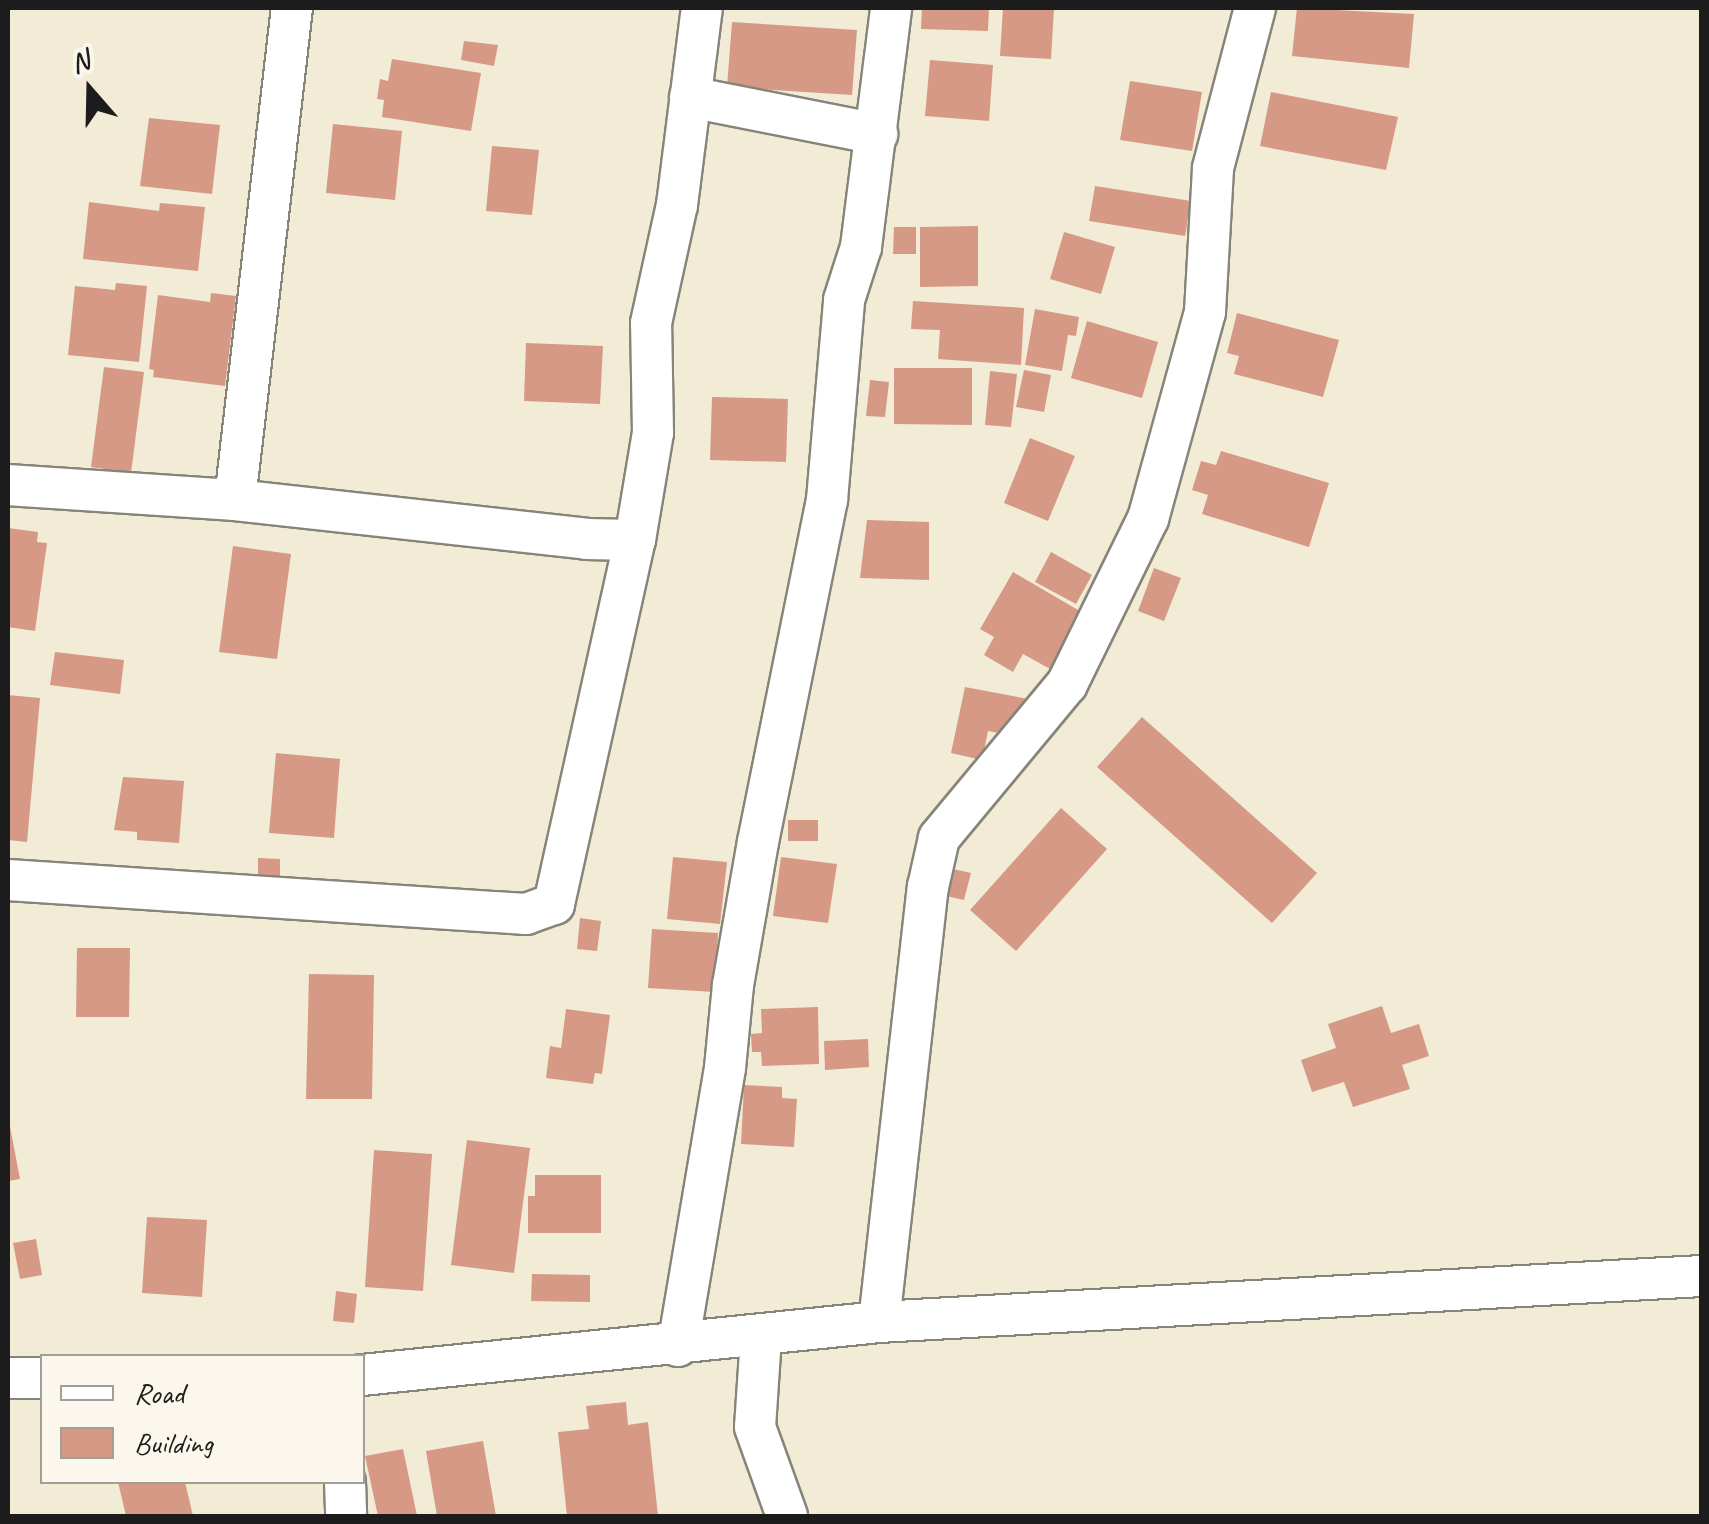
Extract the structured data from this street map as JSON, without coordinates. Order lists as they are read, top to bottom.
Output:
{
  "legend": ["Road", "Building"],
  "north": "top"
}
